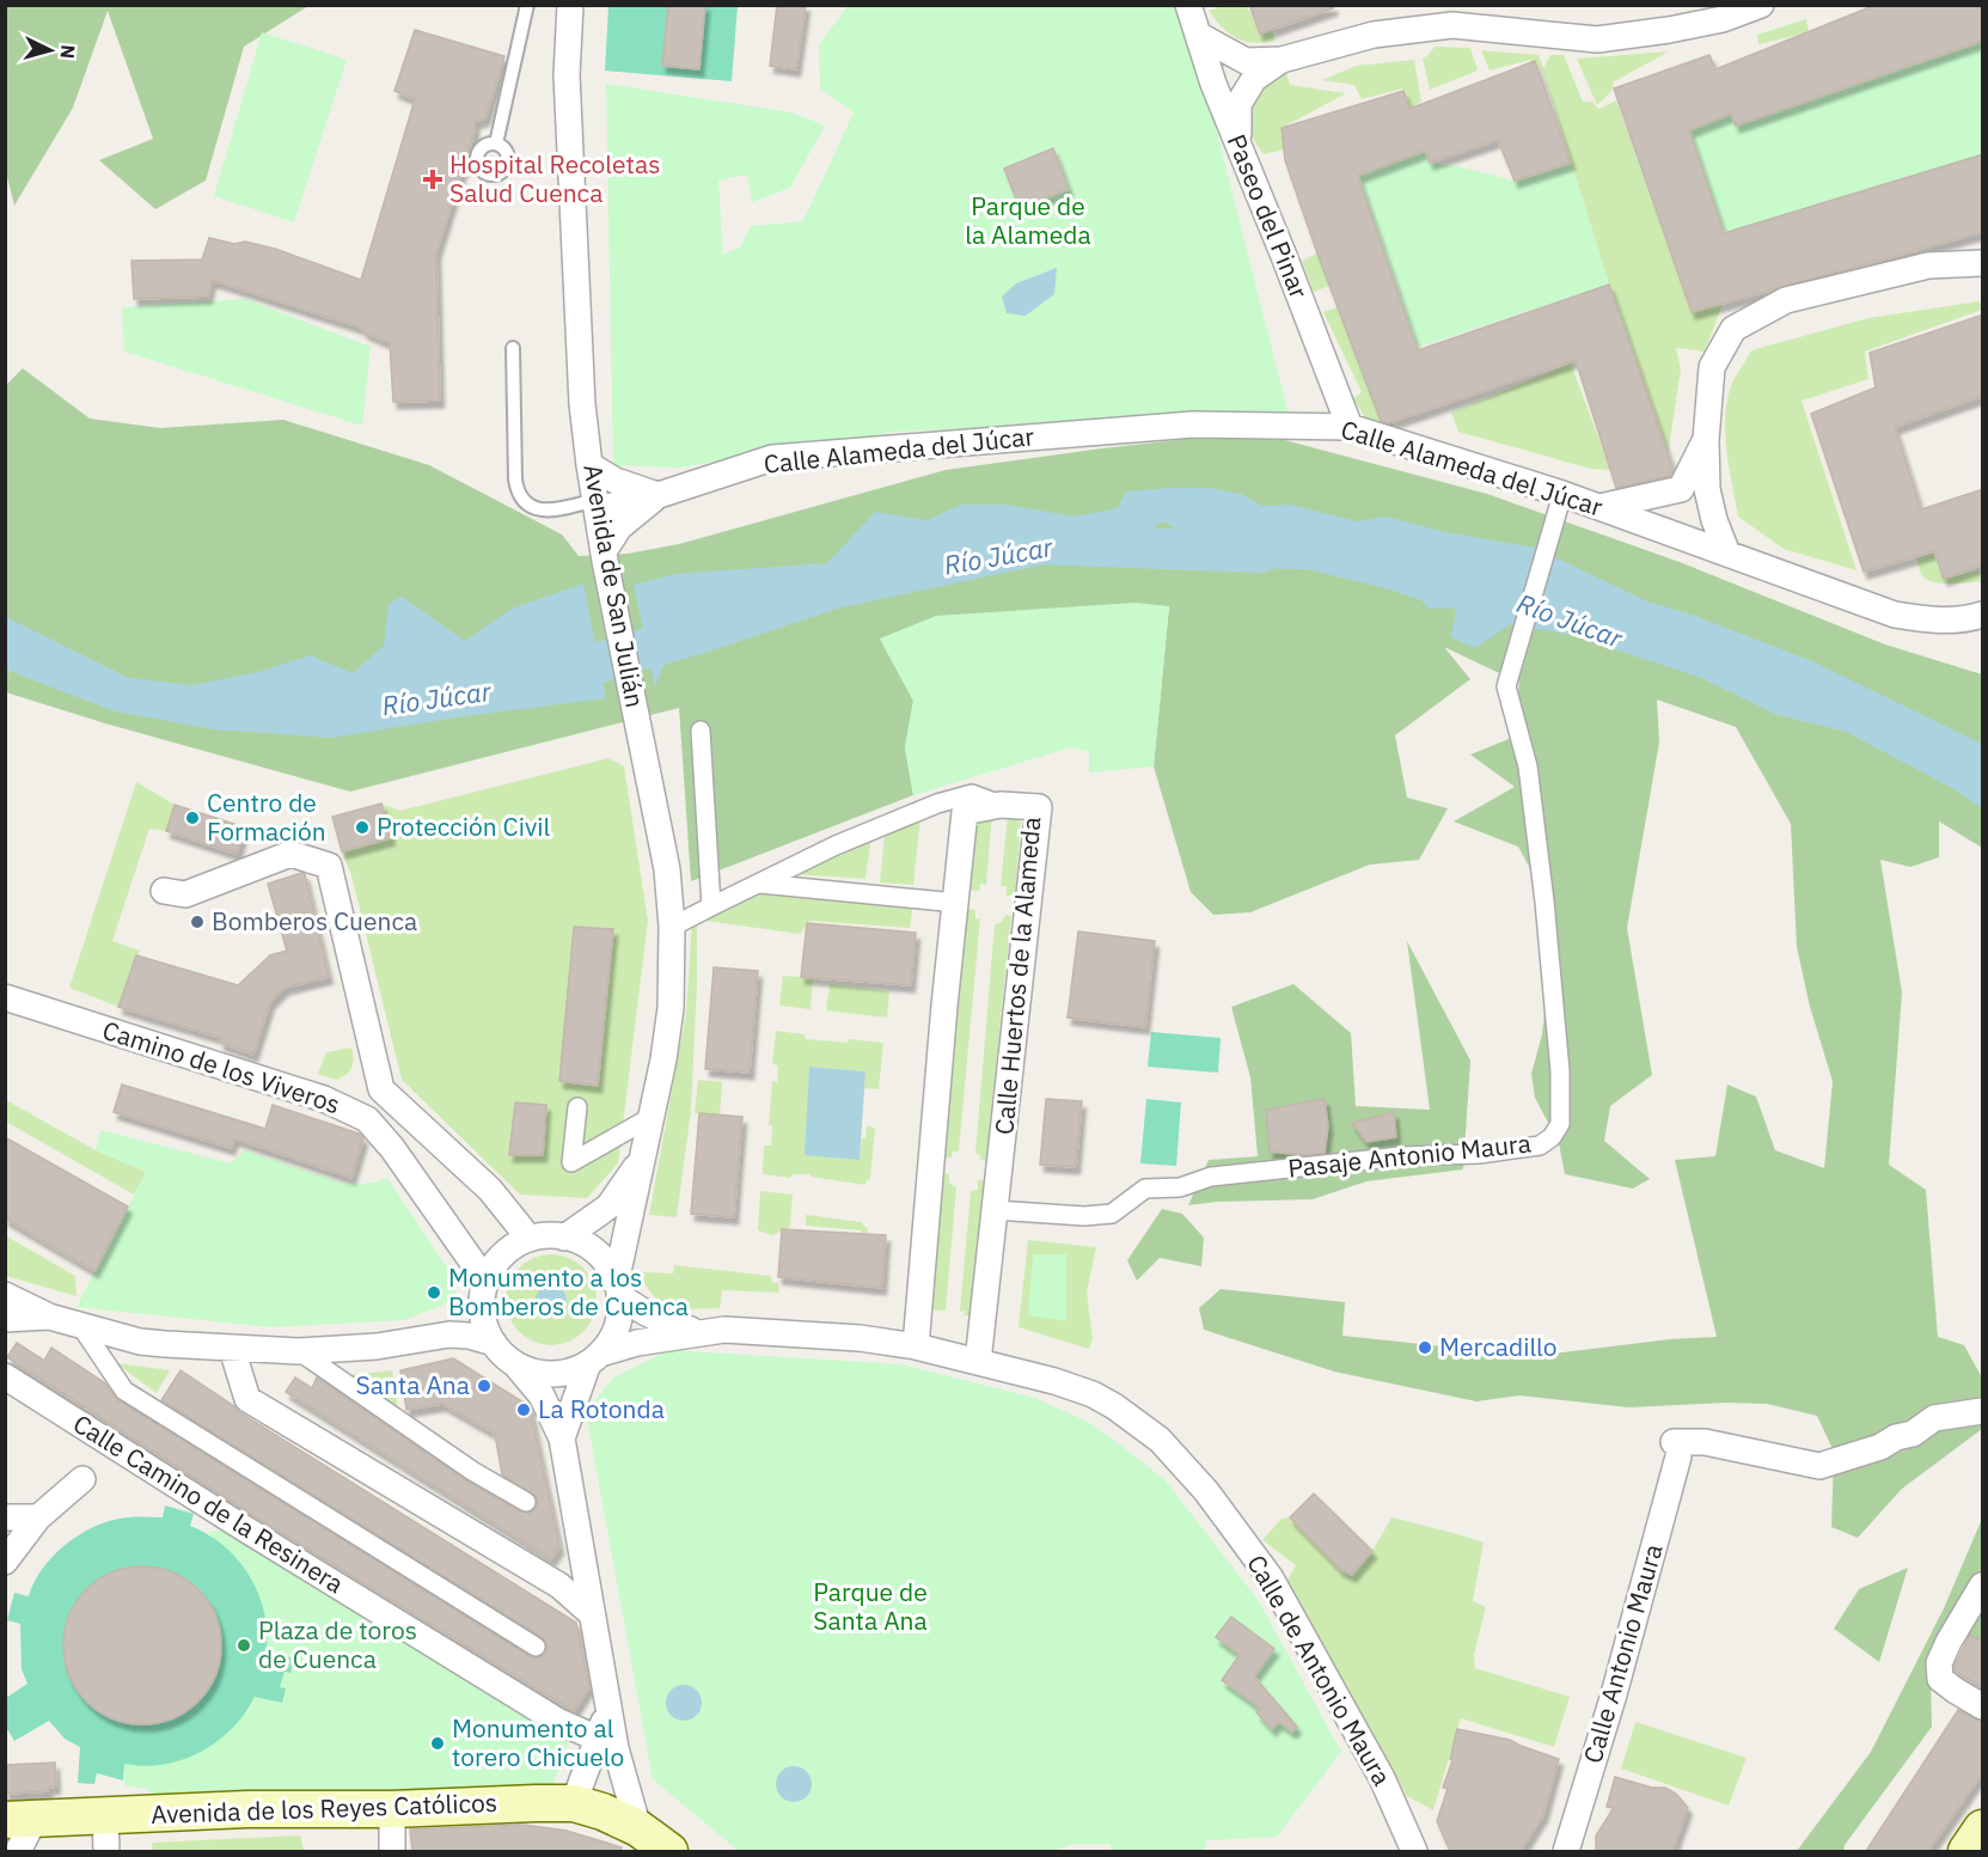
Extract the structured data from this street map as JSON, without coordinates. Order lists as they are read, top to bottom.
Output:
{
  "streets": {
    "main road": ["Avenida de los Reyes Católicos"],
    "street": [
      "Paseo del Pinar",
      "Calle Alameda del Júcar",
      "Avenida de San Julián",
      "Calle Huertos de la Alameda",
      "Camino de los Viveros",
      "Pasaje Antonio Maura",
      "Calle Camino de la Resinera",
      "Calle Antonio Maura",
      "Calle de Antonio Maura"
    ]
  },
  "crossings": [
    ["Paseo del Pinar", "Calle Alameda del Júcar"],
    ["Calle Alameda del Júcar", "Avenida de San Julián"],
    ["Calle Alameda del Júcar", "Pasaje Antonio Maura"],
    ["Avenida de San Julián", "Camino de los Viveros"],
    ["Avenida de San Julián", "Calle de Antonio Maura"],
    ["Calle Huertos de la Alameda", "Pasaje Antonio Maura"],
    ["Calle Huertos de la Alameda", "Calle de Antonio Maura"],
    ["Camino de los Viveros", "Calle de Antonio Maura"]
  ],
  "water": ["Río Júcar"],
  "parks": ["Parque de la Alameda", "Parque de Santa Ana"],
  "places": {
    "health": ["Hospital Recoletas Salud Cuenca"],
    "other": [
      "Centro de Formación",
      "Protección Civil",
      "Bomberos Cuenca",
      "Monumento a los Bomberos de Cuenca",
      "Mercadillo",
      "Santa Ana",
      "La Rotonda",
      "Plaza de toros de Cuenca",
      "Monumento al torero Chicuelo"
    ]
  },
  "north": "right"
}
